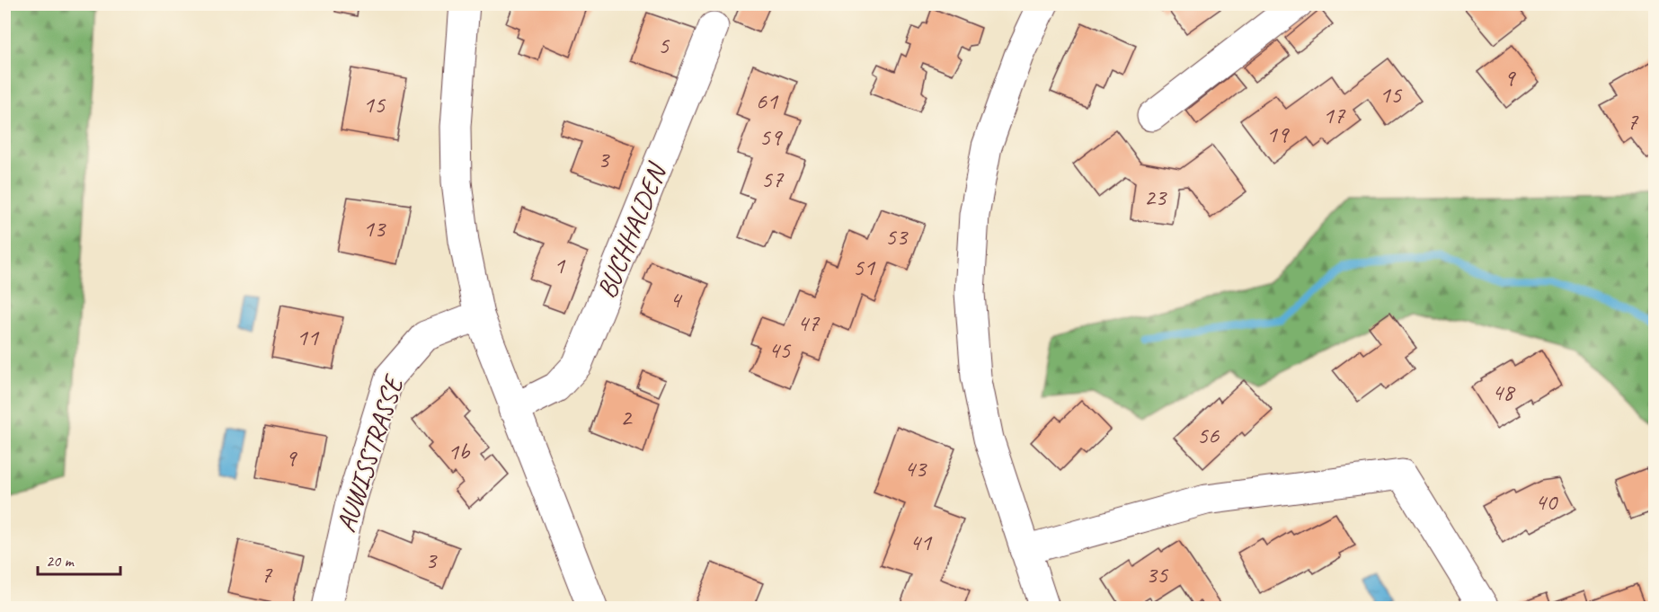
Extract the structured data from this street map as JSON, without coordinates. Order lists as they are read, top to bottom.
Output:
{
  "streets": {
    "street": ["BUCHHALDEN", "AUWISSTRASSE"]
  },
  "house_numbers": [
    "5",
    "9",
    "15",
    "61",
    "15",
    "17",
    "7",
    "19",
    "59",
    "3",
    "57",
    "23",
    "13",
    "53",
    "1",
    "51",
    "4",
    "47",
    "11",
    "45",
    "48",
    "2",
    "56",
    "1b",
    "9",
    "43",
    "40",
    "41",
    "3",
    "7",
    "35"
  ],
  "scale_bar": "20 m"
}
